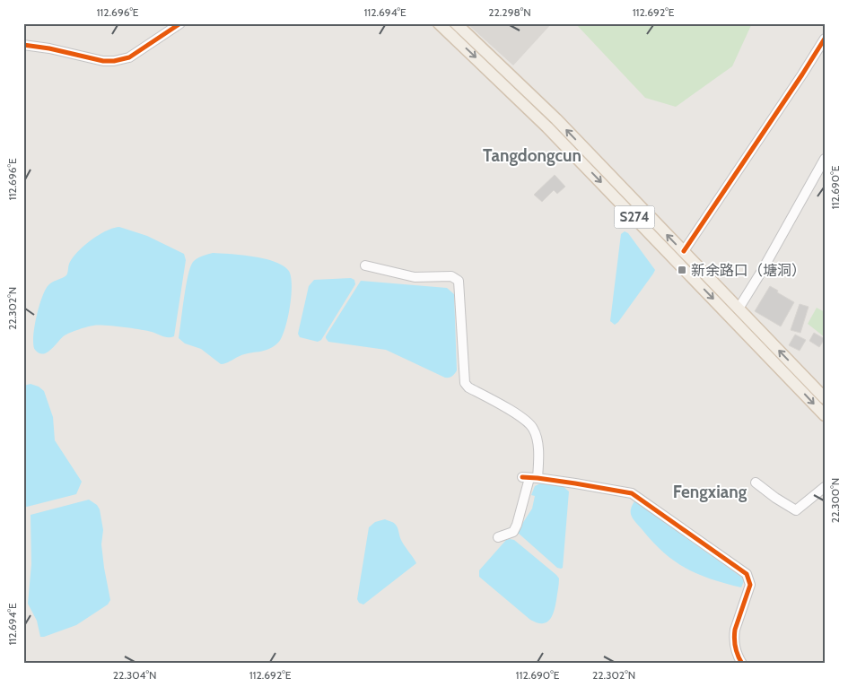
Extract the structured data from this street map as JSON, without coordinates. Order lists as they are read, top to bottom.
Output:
{
  "streets": {
    "main road": ["S274"]
  },
  "districts": ["Tangdongcun", "Fengxiang"],
  "places": {
    "transit": ["新余路口（塘洞）"]
  },
  "coordinates": [
    "112.696°E",
    "112.694°E",
    "22.298°N",
    "112.692°E",
    "112.690°E",
    "22.302°N",
    "22.300°N",
    "22.304°N"
  ]
}
